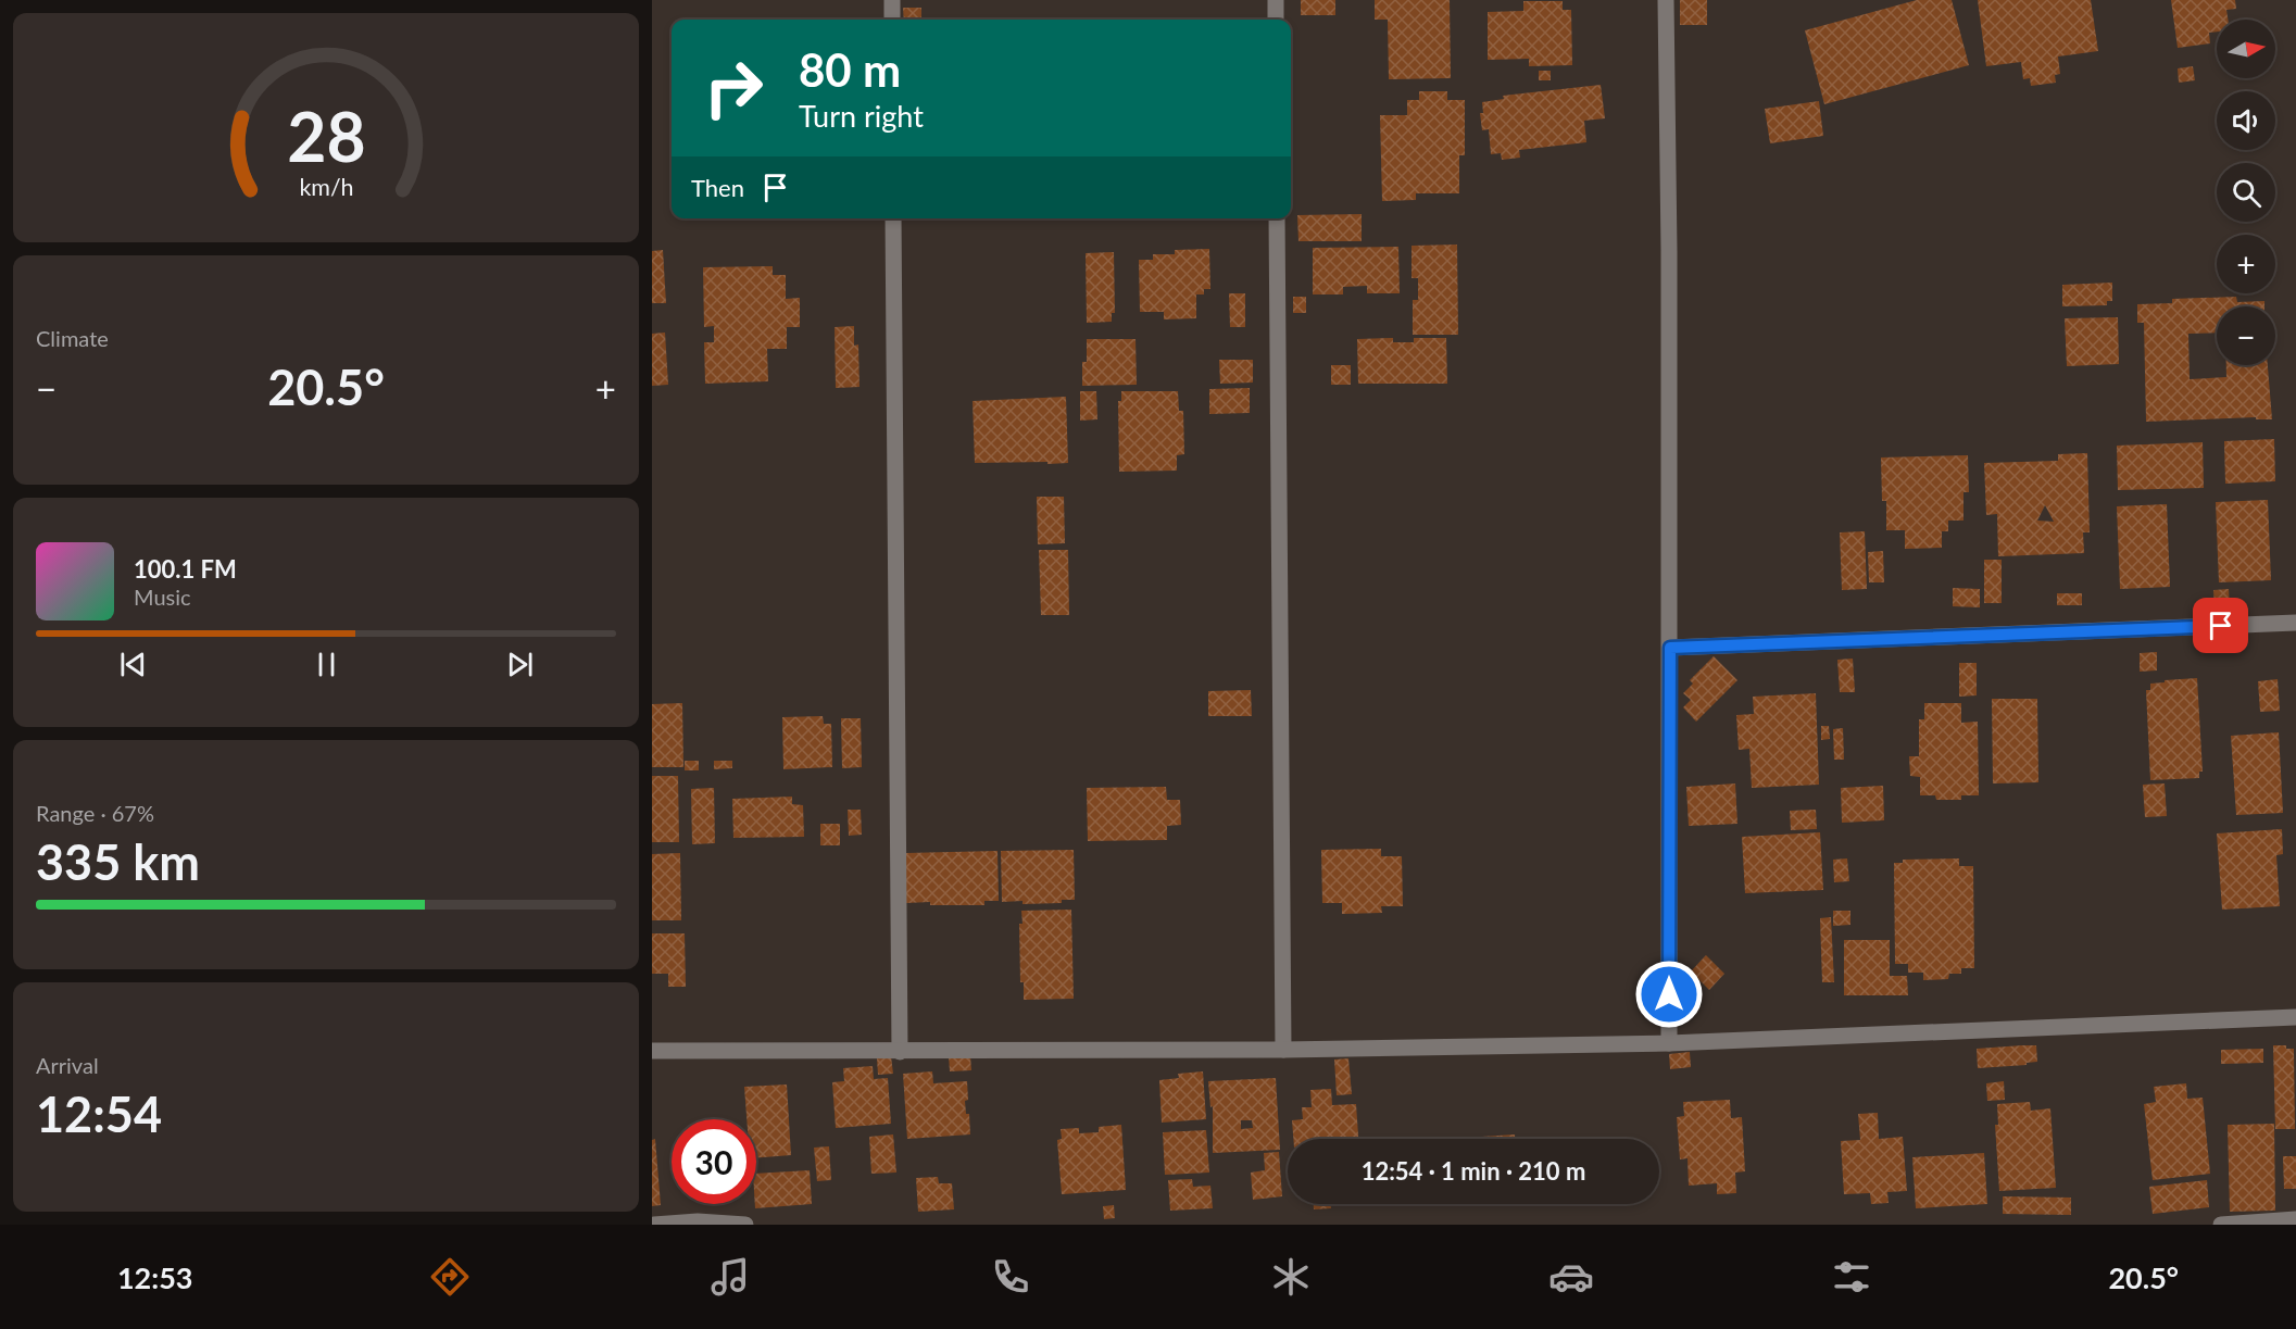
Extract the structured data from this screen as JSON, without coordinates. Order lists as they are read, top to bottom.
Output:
{
  "north": "right",
  "page": {
    "map_buttons": ["+", "−"],
    "turn": ["80 m", "Turn right"],
    "then": "Then",
    "tile": [
      "Climate",
      ["Range · 67%", "335 km"],
      ["Arrival", "12:54"]
    ],
    "heat": ["−", "20.5°", "+"],
    "song": ["100.1 FM", "Music"],
    "limit": "30",
    "trip": "12:54 · 1 min · 210 m",
    "tabs": ["12:53", "20.5°"],
    "gauge": ["28", "km/h"]
  }
}
